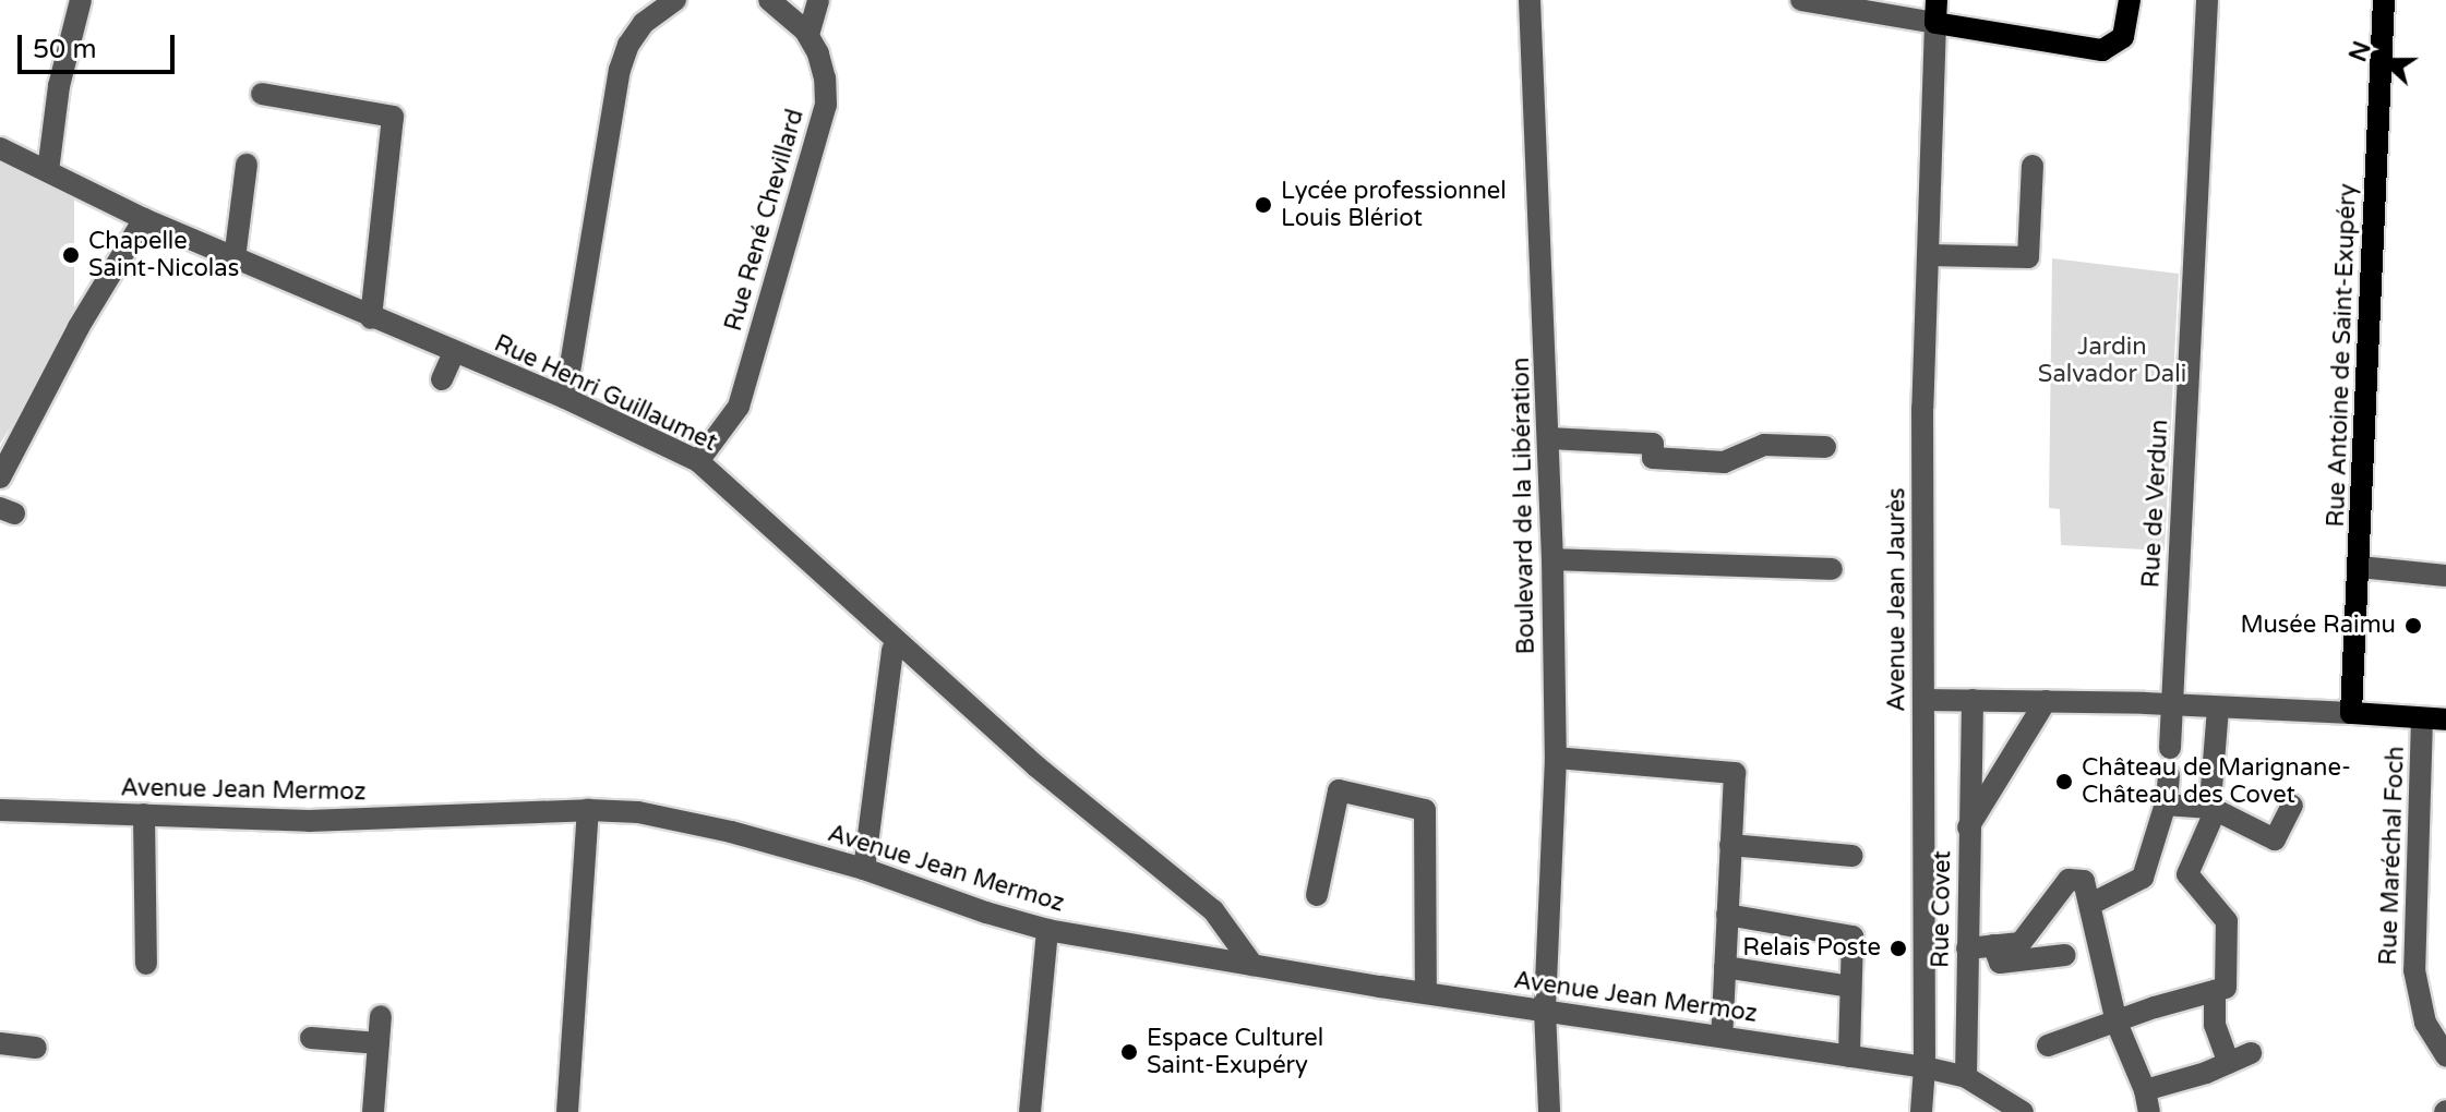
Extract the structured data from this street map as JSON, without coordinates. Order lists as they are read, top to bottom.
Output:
{
  "streets": {
    "main road": ["Rue Antoine de Saint-Exupéry"],
    "street": [
      "Rue René Chevillard",
      "Rue Henri Guillaumet",
      "Rue de Verdun",
      "Boulevard de la Libération",
      "Avenue Jean Jaurès",
      "Avenue Jean Mermoz",
      "Rue Maréchal Foch",
      "Rue Covet"
    ]
  },
  "crossings": [
    ["Rue René Chevillard", "Rue Henri Guillaumet"],
    ["Rue Henri Guillaumet", "Avenue Jean Mermoz"],
    ["Boulevard de la Libération", "Avenue Jean Mermoz"],
    ["Avenue Jean Jaurès", "Avenue Jean Mermoz"]
  ],
  "parks": ["Jardin Salvador Dali"],
  "places": [
    "Lycée professionnel Louis Blériot",
    "Chapelle Saint-Nicolas",
    "Musée Raimu",
    "Château de Marignane- Château des Covet",
    "Relais Poste",
    "Espace Culturel Saint-Exupéry"
  ],
  "scale_bar": "50 m",
  "north": "left"
}
